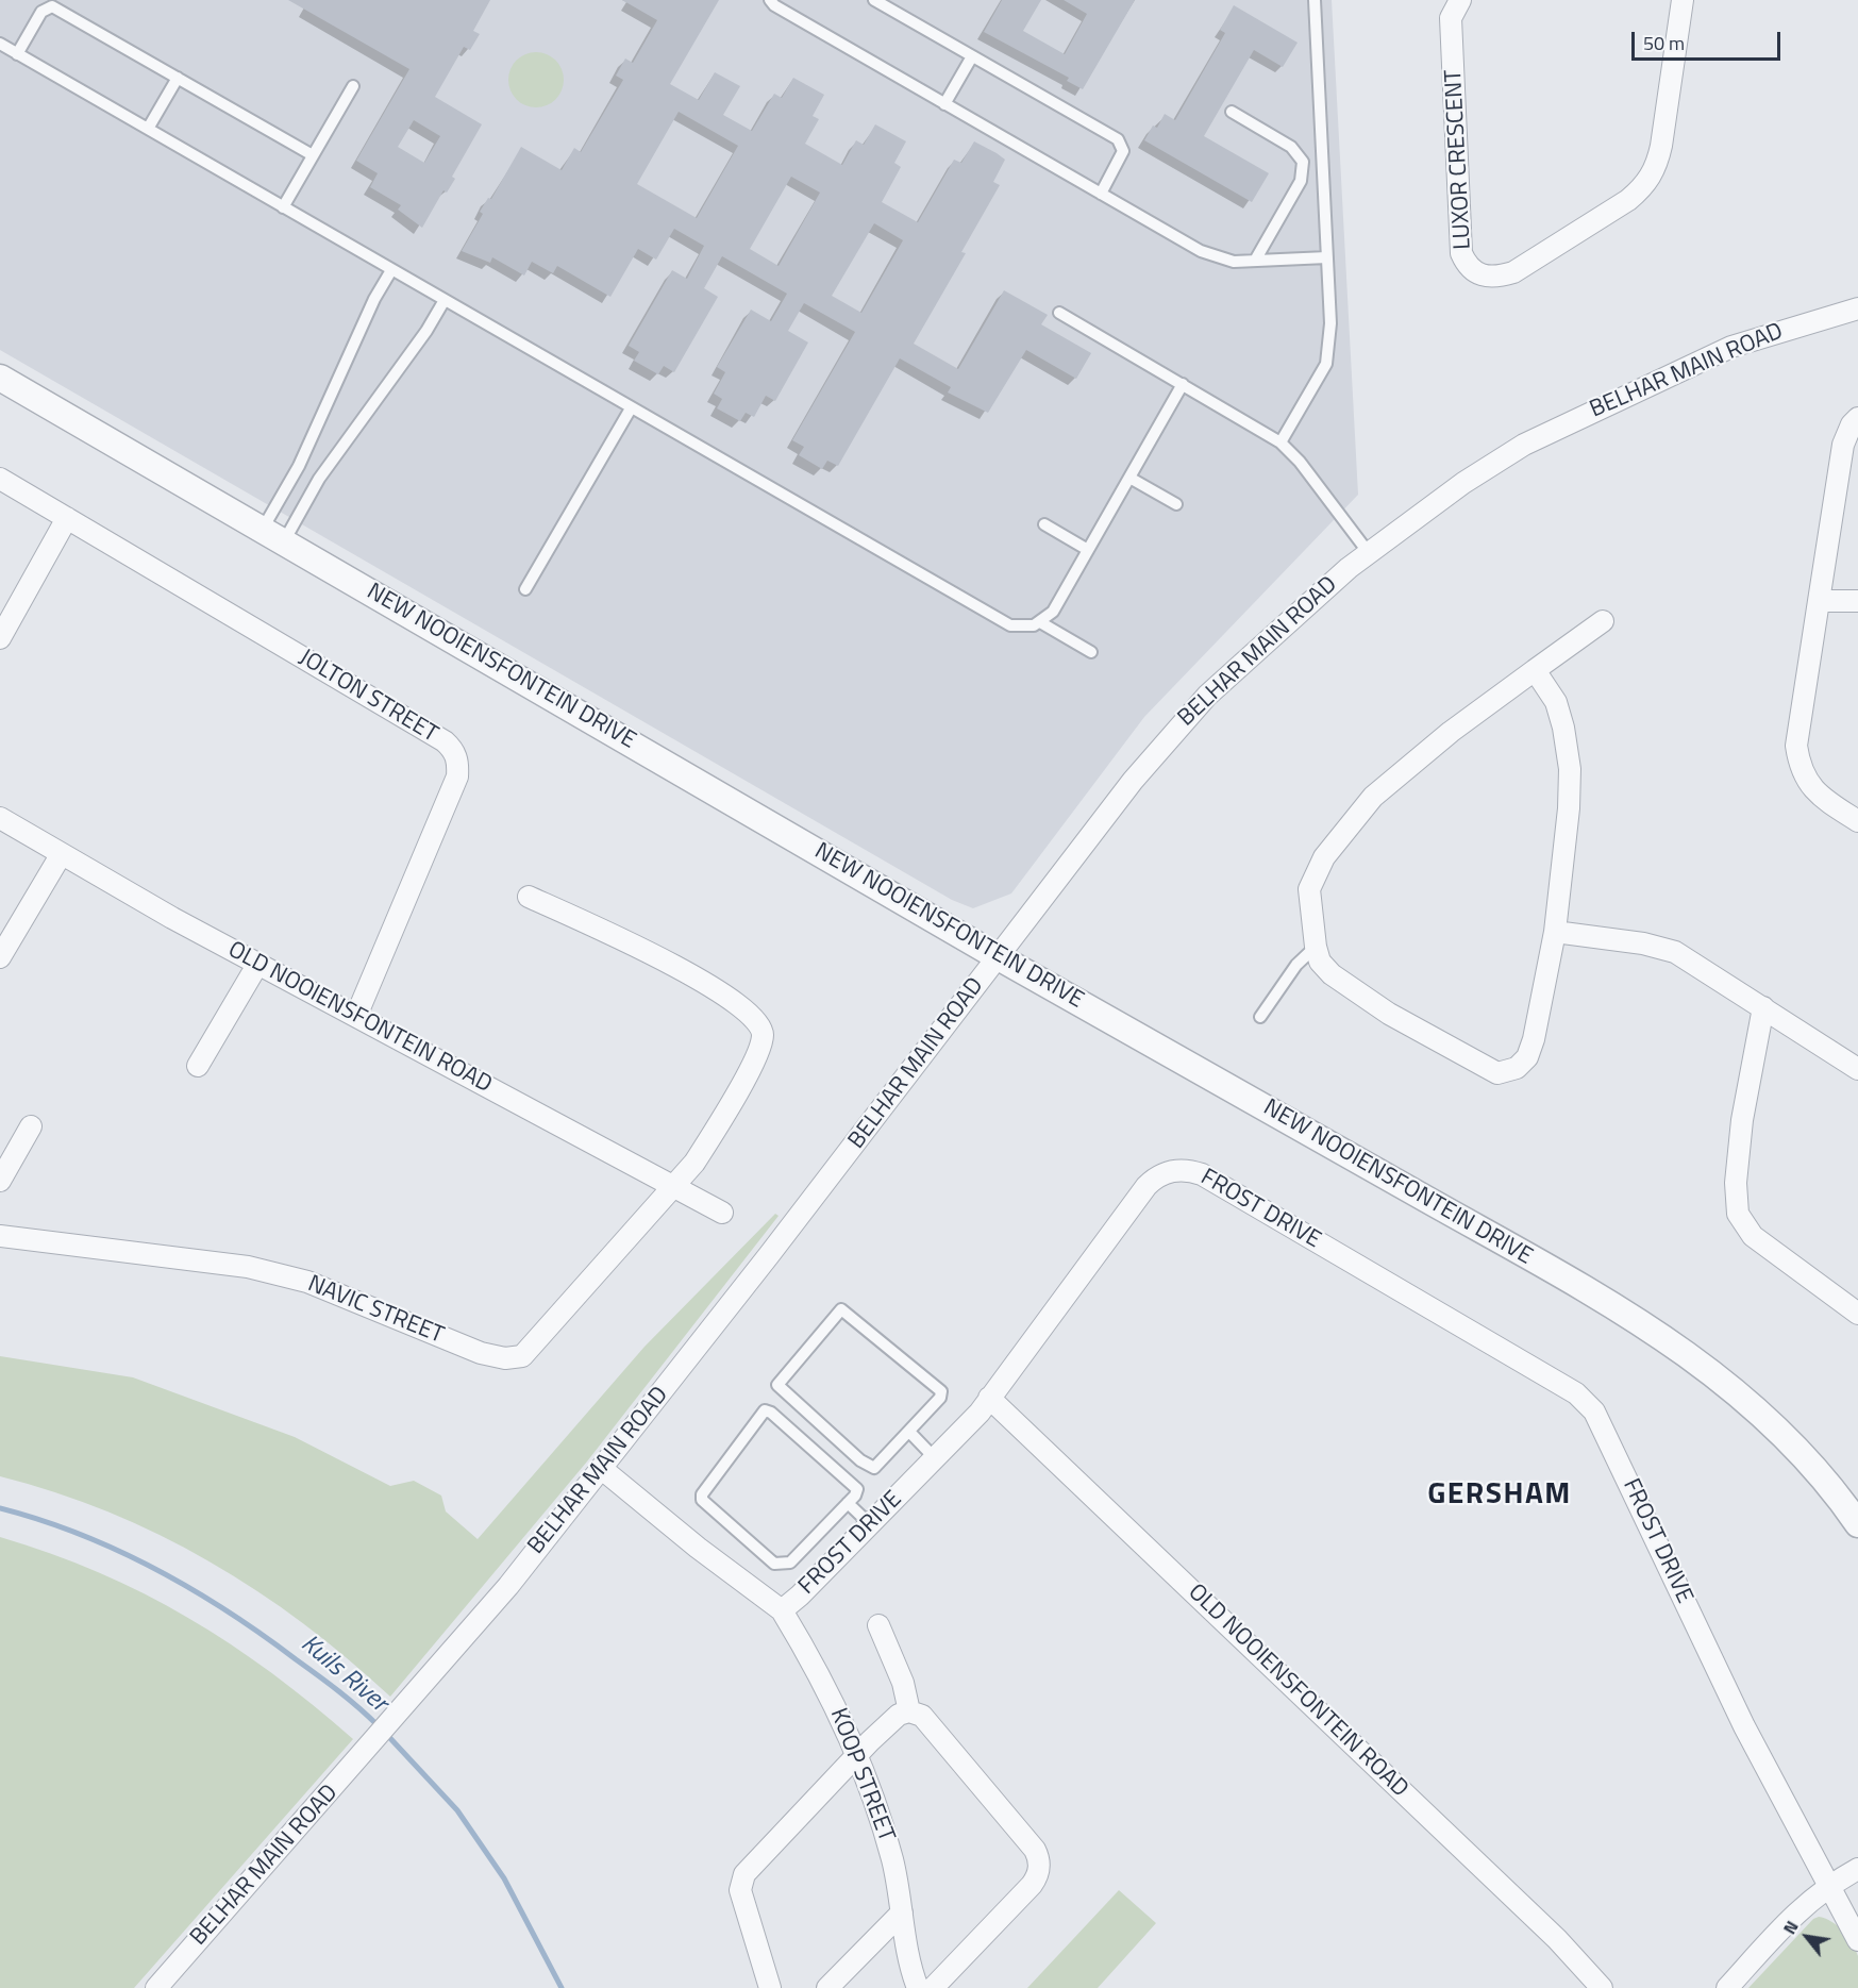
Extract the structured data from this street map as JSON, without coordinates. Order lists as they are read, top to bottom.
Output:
{
  "streets": {
    "street": [
      "LUXOR CRESCENT",
      "BELHAR MAIN ROAD",
      "NEW NOOIENSFONTEIN DRIVE",
      "JOLTON STREET",
      "OLD NOOIENSFONTEIN ROAD",
      "FROST DRIVE",
      "NAVIC STREET",
      "KOOP STREET"
    ]
  },
  "crossings": [
    ["BELHAR MAIN ROAD", "NEW NOOIENSFONTEIN DRIVE"],
    ["BELHAR MAIN ROAD", "FROST DRIVE"],
    ["JOLTON STREET", "OLD NOOIENSFONTEIN ROAD"],
    ["OLD NOOIENSFONTEIN ROAD", "FROST DRIVE"],
    ["OLD NOOIENSFONTEIN ROAD", "NAVIC STREET"],
    ["FROST DRIVE", "KOOP STREET"]
  ],
  "districts": ["GERSHAM"],
  "water": ["Kuils River"],
  "scale_bar": "50 m",
  "north": "top left"
}
